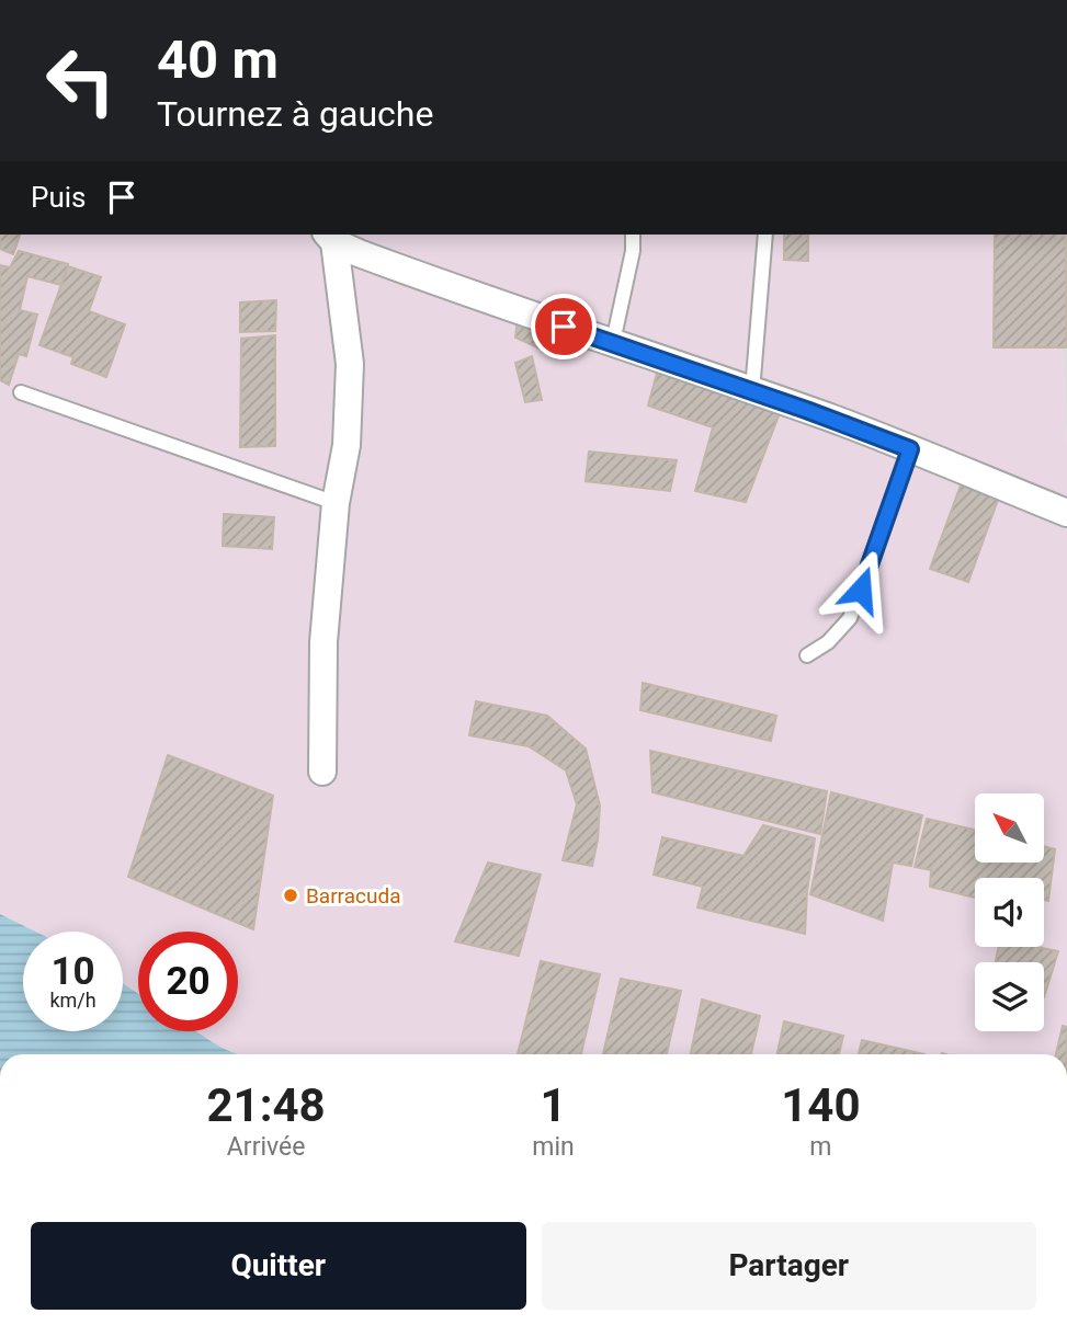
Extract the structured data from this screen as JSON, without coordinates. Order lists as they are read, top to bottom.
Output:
{
  "places": ["Barracuda"],
  "north": "top left",
  "page": {
    "turn": ["40 m", "Tournez à gauche"],
    "then": "Puis",
    "speed": "10 km/h",
    "limit": "20",
    "eta": [
      "21:48",
      "Arrivée",
      "1",
      "min",
      "140",
      "m"
    ],
    "buttons": ["Quitter", "Partager"]
  }
}
